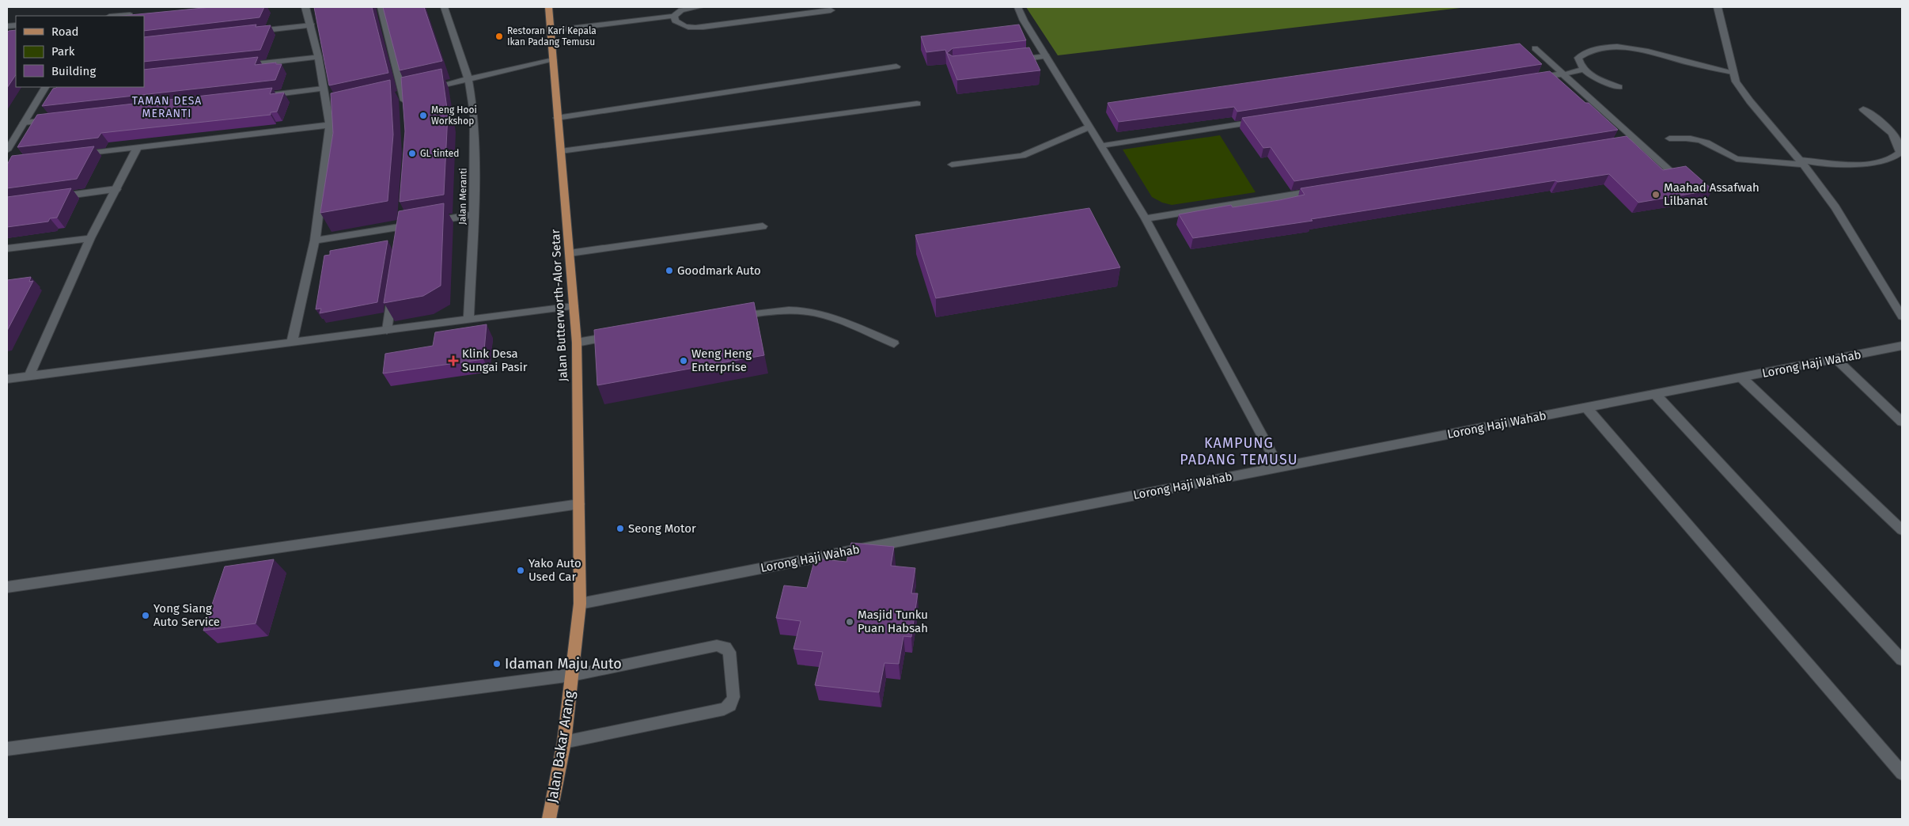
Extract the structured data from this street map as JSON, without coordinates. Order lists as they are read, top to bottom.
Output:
{
  "streets": {
    "main road": ["Jalan Butterworth-Alor Setar", "Jalan Bakar Arang"],
    "street": ["Jalan Meranti", "Lorong Haji Wahab"]
  },
  "crossings": [
    ["Jalan Butterworth-Alor Setar", "Lorong Haji Wahab"],
    ["Jalan Butterworth-Alor Setar", "Jalan Bakar Arang"],
    ["Lorong Haji Wahab", "Jalan Bakar Arang"]
  ],
  "districts": ["TAMAN DESA MERANTI", "KAMPUNG PADANG TEMUSU"],
  "places": {
    "other": [
      "Restoran Kari Kepala Ikan Padang Temusu",
      "Meng Hooi Workshop",
      "GL tinted",
      "Maahad Assafwah Lilbanat",
      "Goodmark Auto",
      "Weng Heng Enterprise",
      "Seong Motor",
      "Yako Auto Used Car",
      "Yong Siang Auto Service",
      "Masjid Tunku Puan Habsah",
      "Idaman Maju Auto"
    ],
    "health": ["Klink Desa Sungai Pasir"]
  },
  "legend": ["Road", "Park", "Building"]
}
